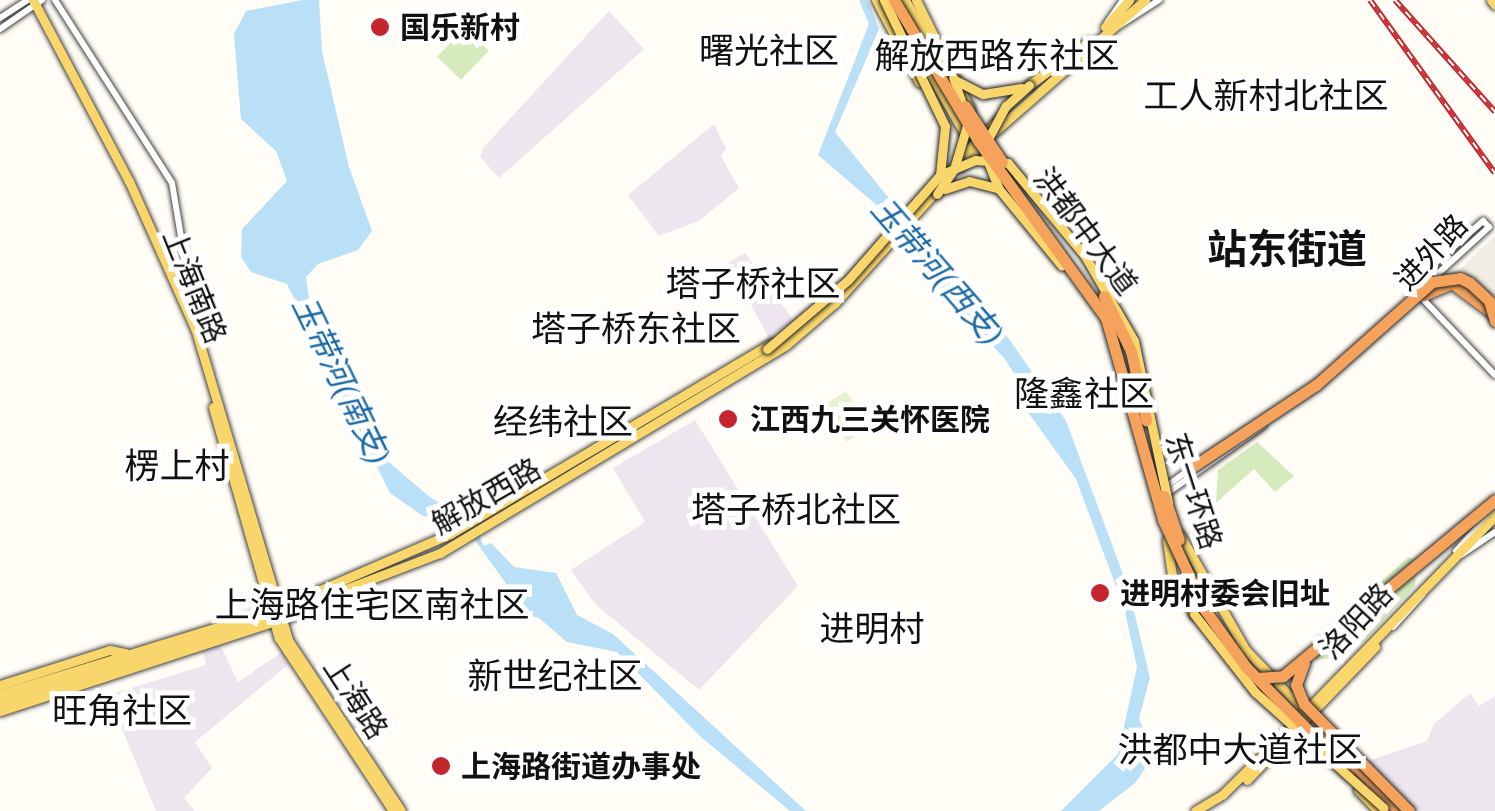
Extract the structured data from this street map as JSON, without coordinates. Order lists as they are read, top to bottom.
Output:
{
  "streets": {
    "highway": ["东一环路"],
    "main road": [
      "洪都中大道",
      "上海南路",
      "解放西路",
      "洛阳路",
      "上海路"
    ],
    "street": ["进外路"]
  },
  "crossings": [
    ["洪都中大道", "进外路"],
    ["洪都中大道", "东一环路"],
    ["洪都中大道", "洛阳路"],
    ["上海南路", "上海路"]
  ],
  "districts": [
    "曙光社区",
    "解放西路东社区",
    "工人新村北社区",
    "站东街道",
    "塔子桥社区",
    "塔子桥东社区",
    "隆鑫社区",
    "经纬社区",
    "楞上村",
    "塔子桥北社区",
    "上海路住宅区南社区",
    "进明村",
    "新世纪社区",
    "旺角社区",
    "洪都中大道社区"
  ],
  "water": ["玉带河(西支)", "玉带河(南支)"],
  "places": [
    "国乐新村",
    "江西九三关怀医院",
    "进明村委会旧址",
    "上海路街道办事处"
  ]
}
